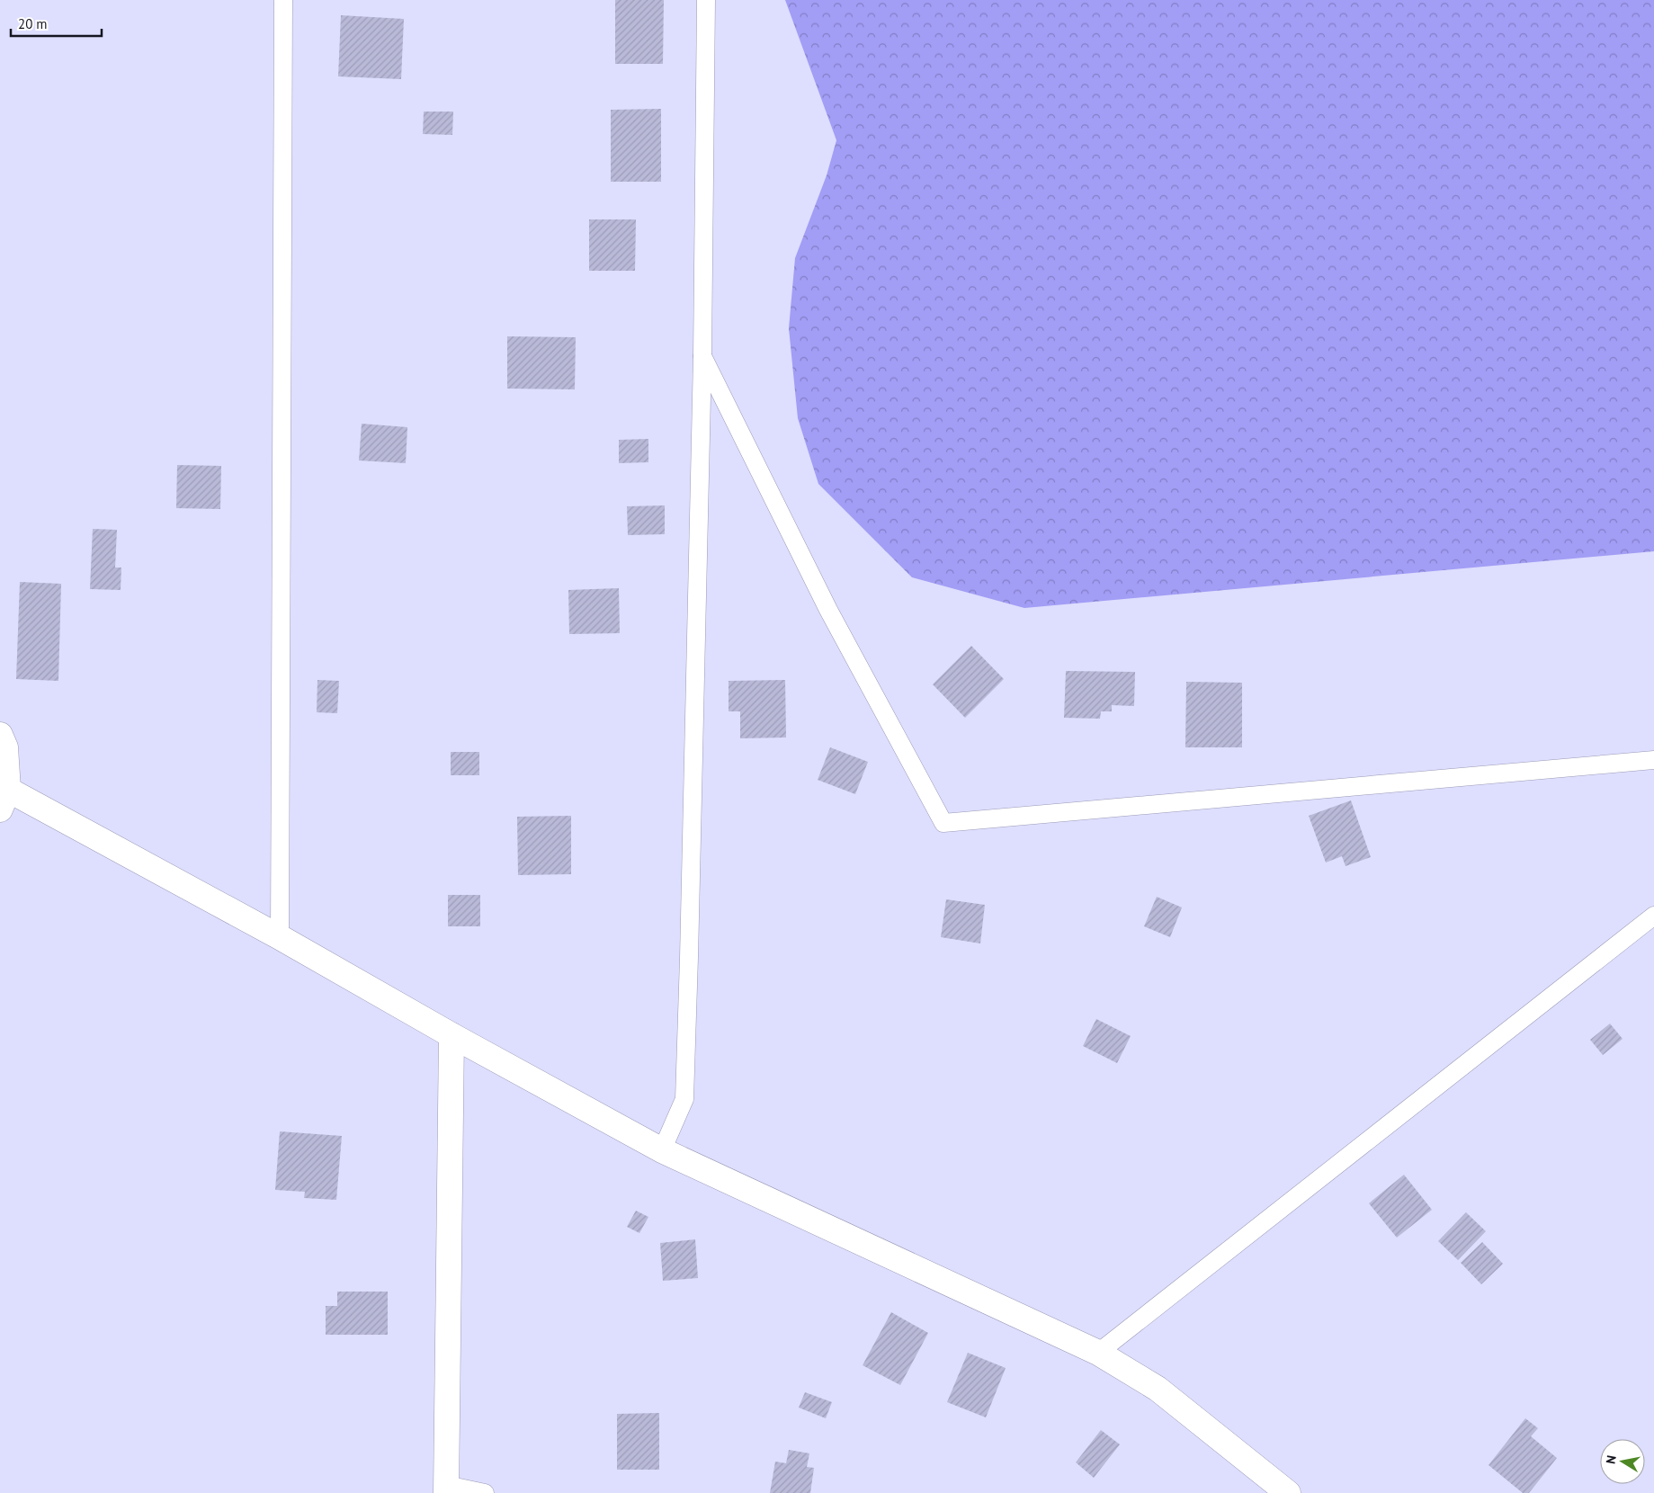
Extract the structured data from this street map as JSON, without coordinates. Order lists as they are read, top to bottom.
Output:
{
  "scale_bar": "20 m",
  "north": "left"
}
